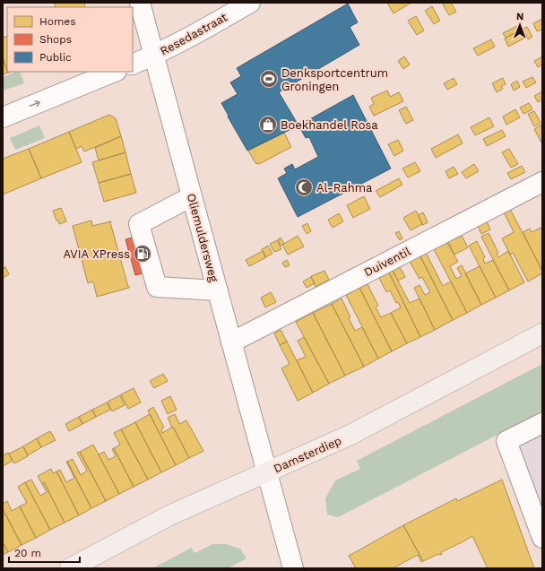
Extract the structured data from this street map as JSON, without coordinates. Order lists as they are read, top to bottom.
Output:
{
  "streets": {
    "main road": ["Damsterdiep"],
    "street": ["Resedastraat", "Oliemuldersweg", "Duiventil"]
  },
  "crossings": [
    ["Resedastraat", "Oliemuldersweg"],
    ["Oliemuldersweg", "Duiventil"],
    ["Oliemuldersweg", "Damsterdiep"]
  ],
  "places": {
    "sports": ["Denksportcentrum Groningen"],
    "shop": ["Boekhandel Rosa"],
    "mosque": ["Al-Rahma"],
    "fuel station": ["AVIA XPress"]
  },
  "legend": ["Homes", "Shops", "Public"],
  "scale_bar": "20 m",
  "north": "top"
}
